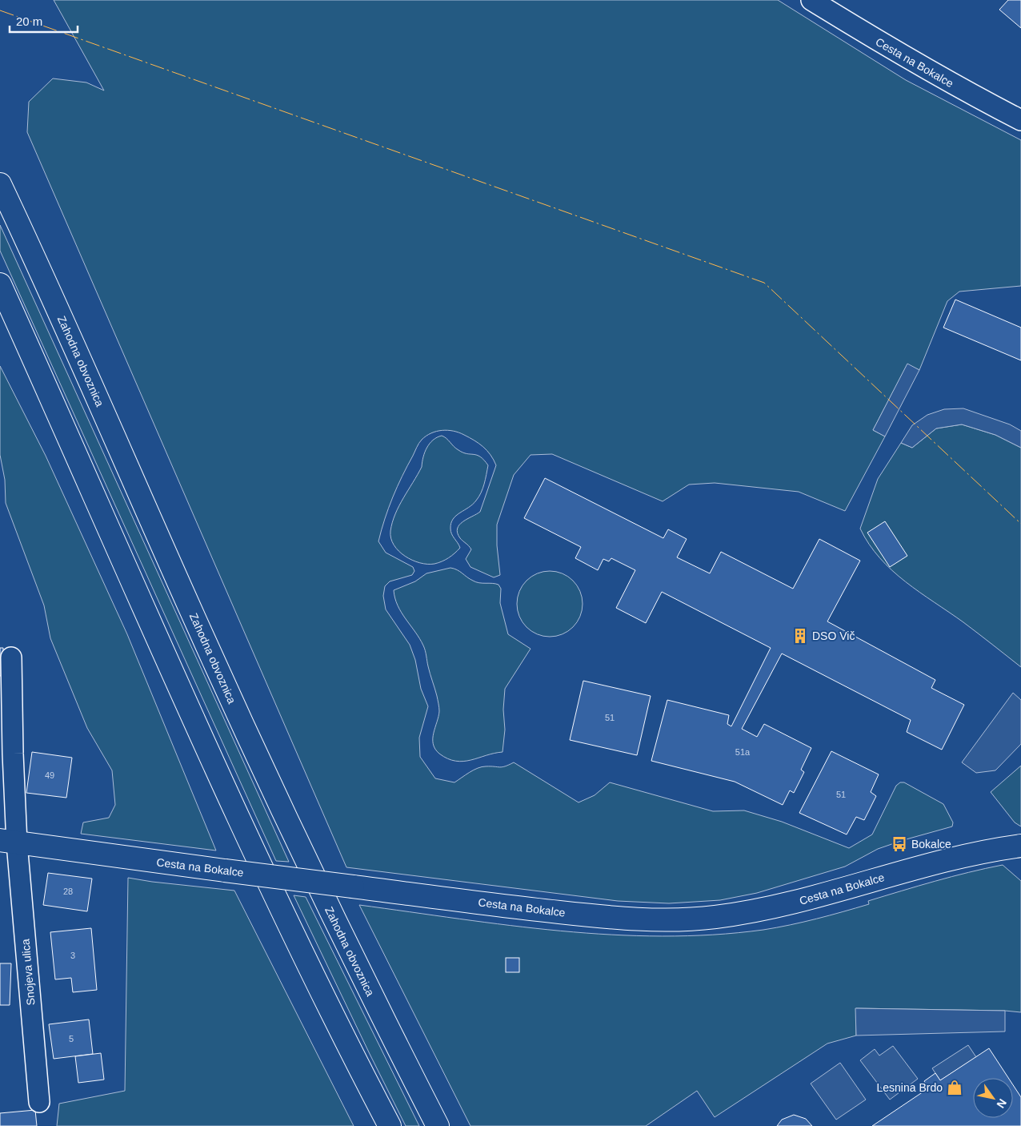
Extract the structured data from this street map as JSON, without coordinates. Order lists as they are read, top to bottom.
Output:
{
  "streets": {
    "main road": ["Cesta na Bokalce", "Zahodna obvoznica"],
    "street": ["Snojeva ulica"]
  },
  "crossings": [
    ["Cesta na Bokalce", "Snojeva ulica"]
  ],
  "places": {
    "building": ["DSO Vič"],
    "bus stop": ["Bokalce"],
    "shop": ["Lesnina Brdo"]
  },
  "house_numbers": [
    "51",
    "51a",
    "49",
    "51",
    "28",
    "3",
    "5"
  ],
  "scale_bar": "20 m",
  "north": "bottom right"
}
